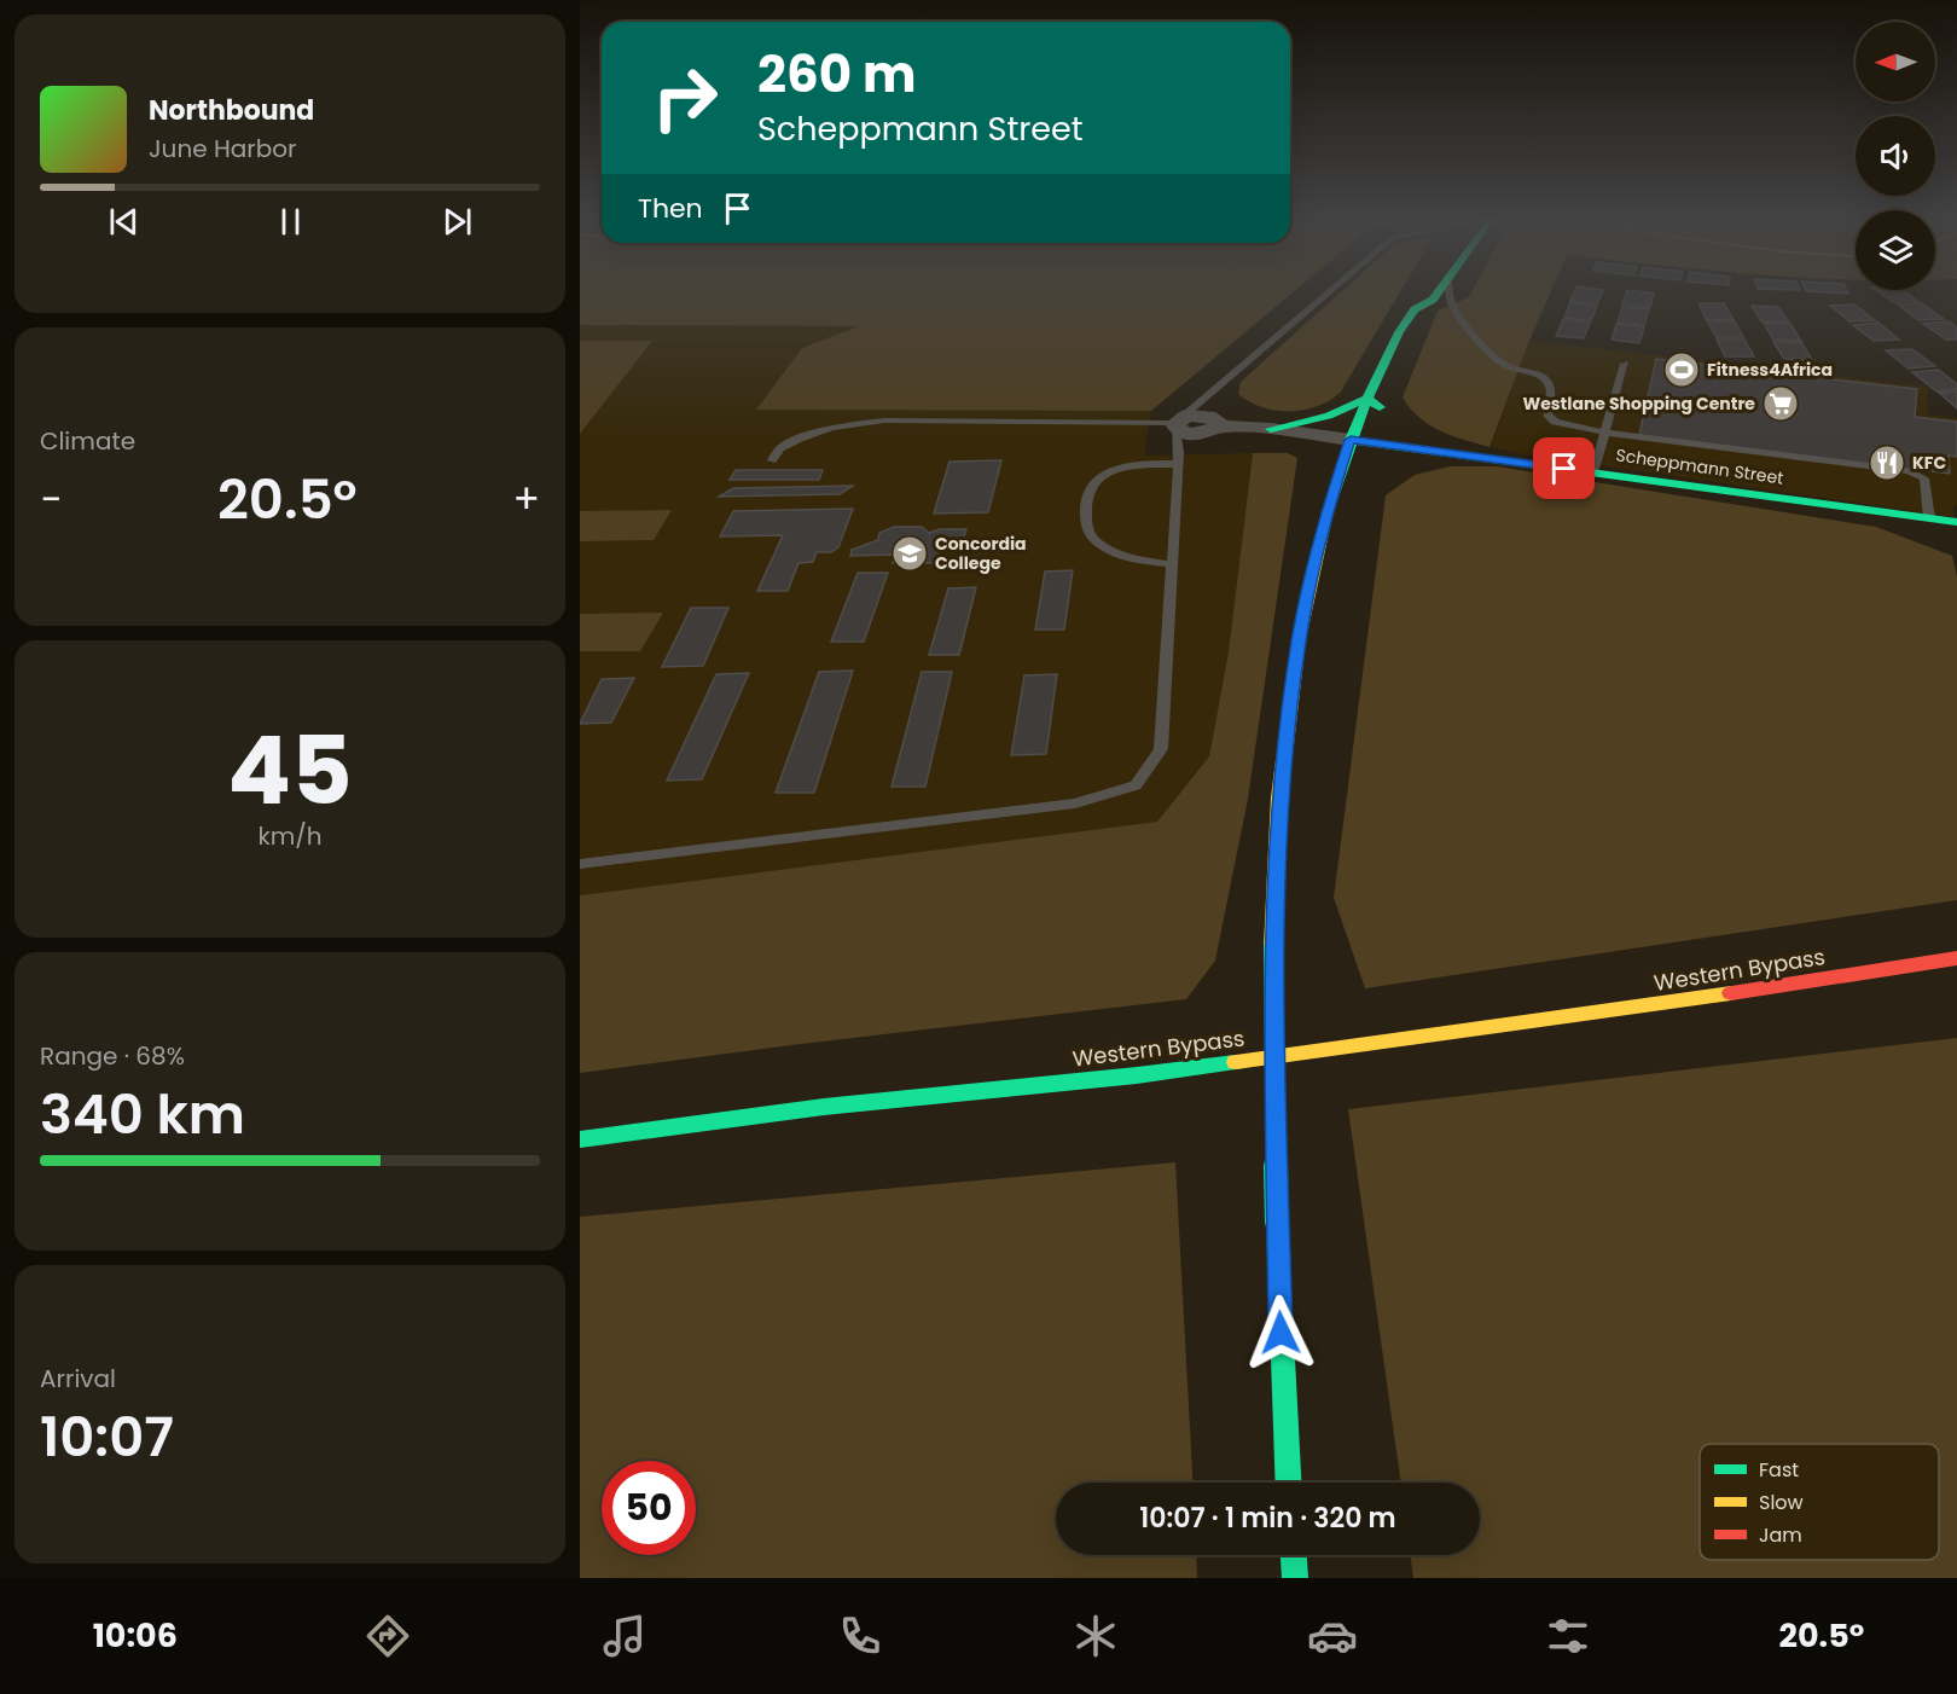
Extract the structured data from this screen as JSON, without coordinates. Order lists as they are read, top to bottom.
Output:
{
  "streets": {
    "main road": ["Scheppmann Street", "Western Bypass"]
  },
  "places": {
    "sports": ["Fitness4Africa"],
    "supermarket": ["Westlane Shopping Centre"],
    "restaurant": ["KFC"],
    "school or university": ["Concordia College"]
  },
  "legend": ["Fast", "Slow", "Jam"],
  "north": "left",
  "page": {
    "turn": ["260 m", "Scheppmann Street"],
    "song": ["Northbound", "June Harbor"],
    "then": "Then",
    "tile": [
      "Climate",
      ["45", "km/h"],
      ["Range · 68%", "340 km"],
      ["Arrival", "10:07"]
    ],
    "heat": ["−", "20.5°", "+"],
    "limit": "50",
    "trip": "10:07 · 1 min · 320 m",
    "tabs": ["10:06", "20.5°"]
  }
}
